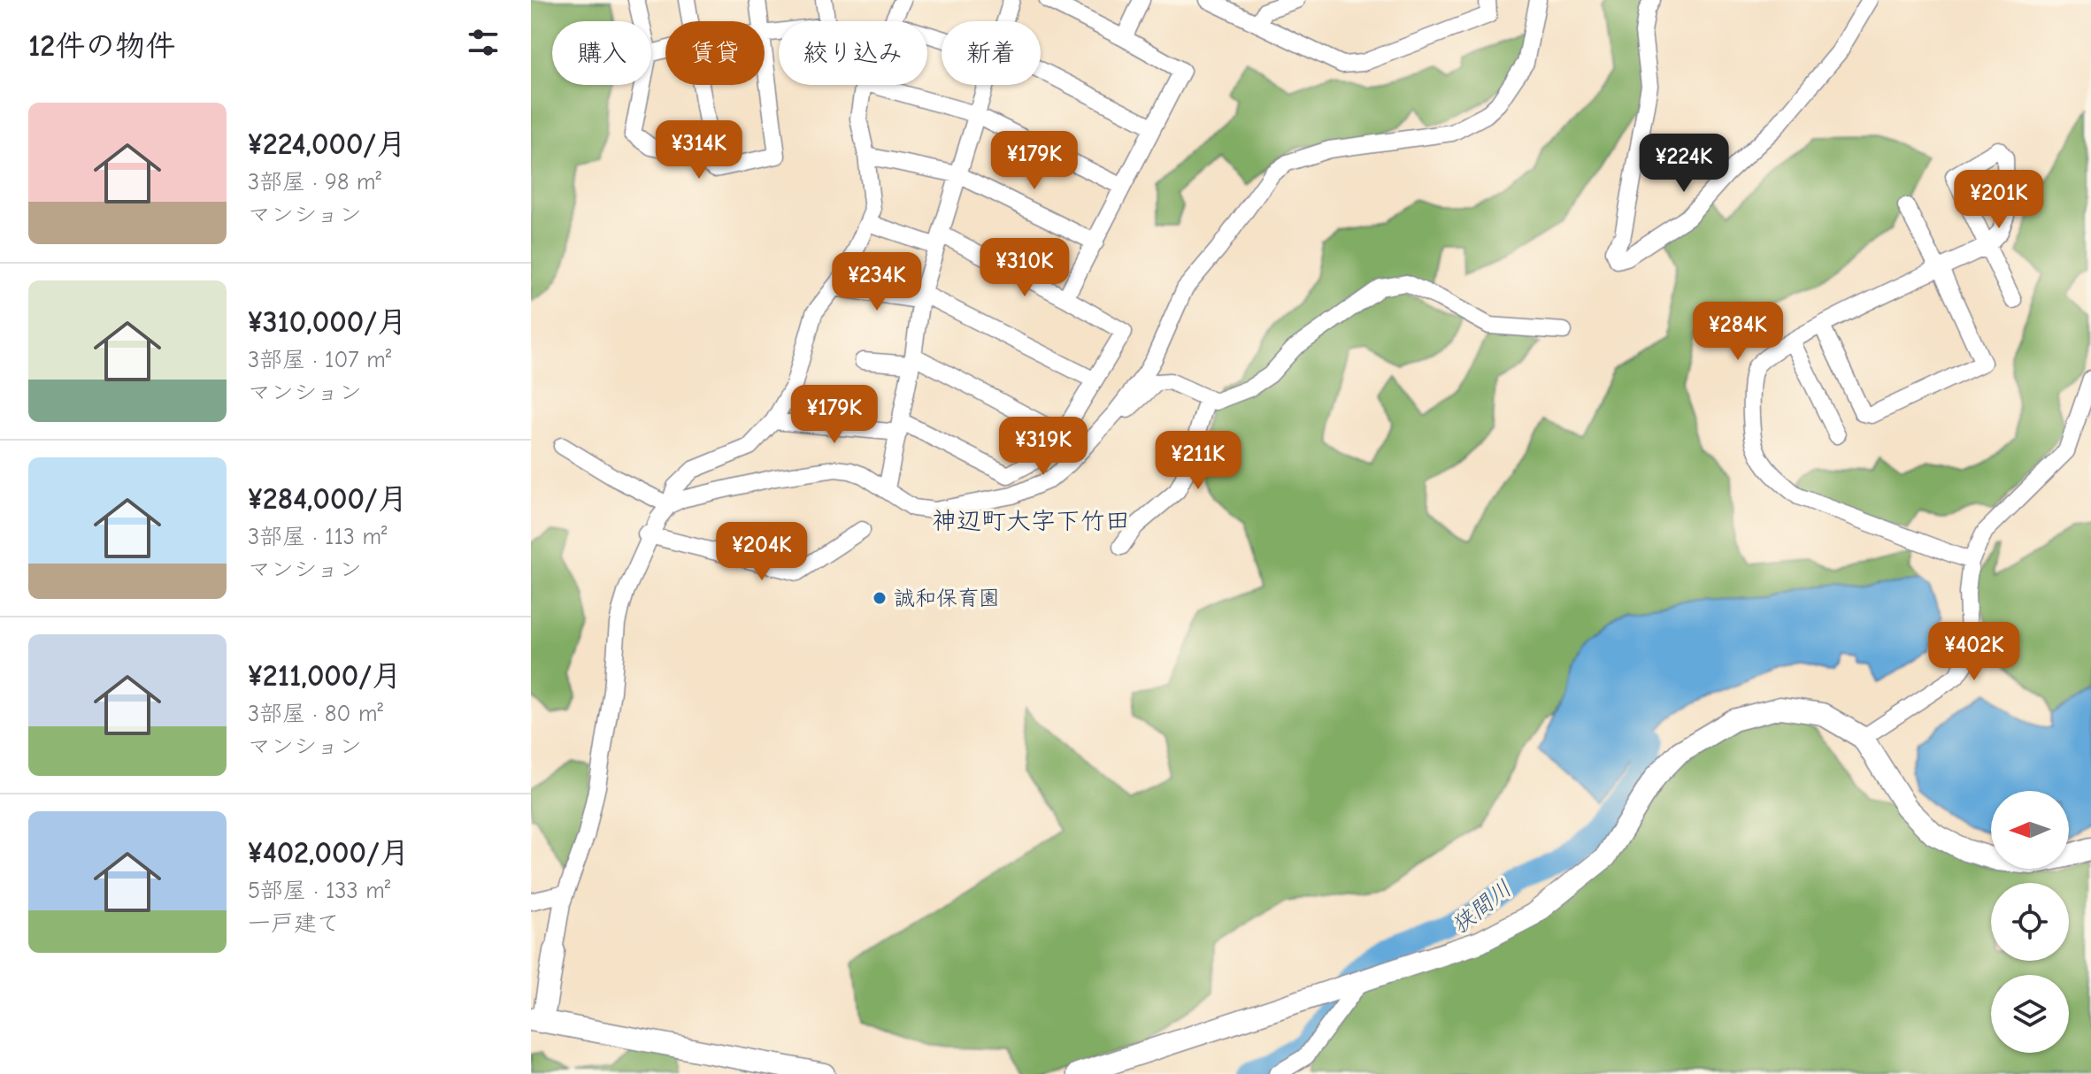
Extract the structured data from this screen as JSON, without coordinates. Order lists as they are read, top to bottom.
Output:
{
  "districts": ["神辺町大字下竹田"],
  "water": ["狭間川"],
  "places": ["誠和保育園"],
  "north": "left",
  "page": {
    "heading": "12件の物件",
    "chip": [
      "購入",
      "賃貸",
      "絞り込み",
      "新着"
    ],
    "list": [
      {
        "name": "¥224,000/月",
        "note": "3部屋 · 98 m² · マンション"
      },
      {
        "name": "¥310,000/月",
        "note": "3部屋 · 107 m² · マンション"
      },
      {
        "name": "¥284,000/月",
        "note": "3部屋 · 113 m² · マンション"
      },
      {
        "name": "¥211,000/月",
        "note": "3部屋 · 80 m² · マンション"
      },
      {
        "name": "¥402,000/月",
        "note": "5部屋 · 133 m² · 一戸建て"
      }
    ],
    "price": [
      "¥314K",
      "¥179K",
      "¥224K",
      "¥201K",
      "¥310K",
      "¥234K",
      "¥284K",
      "¥179K",
      "¥319K",
      "¥211K",
      "¥204K",
      "¥402K"
    ]
  }
}
